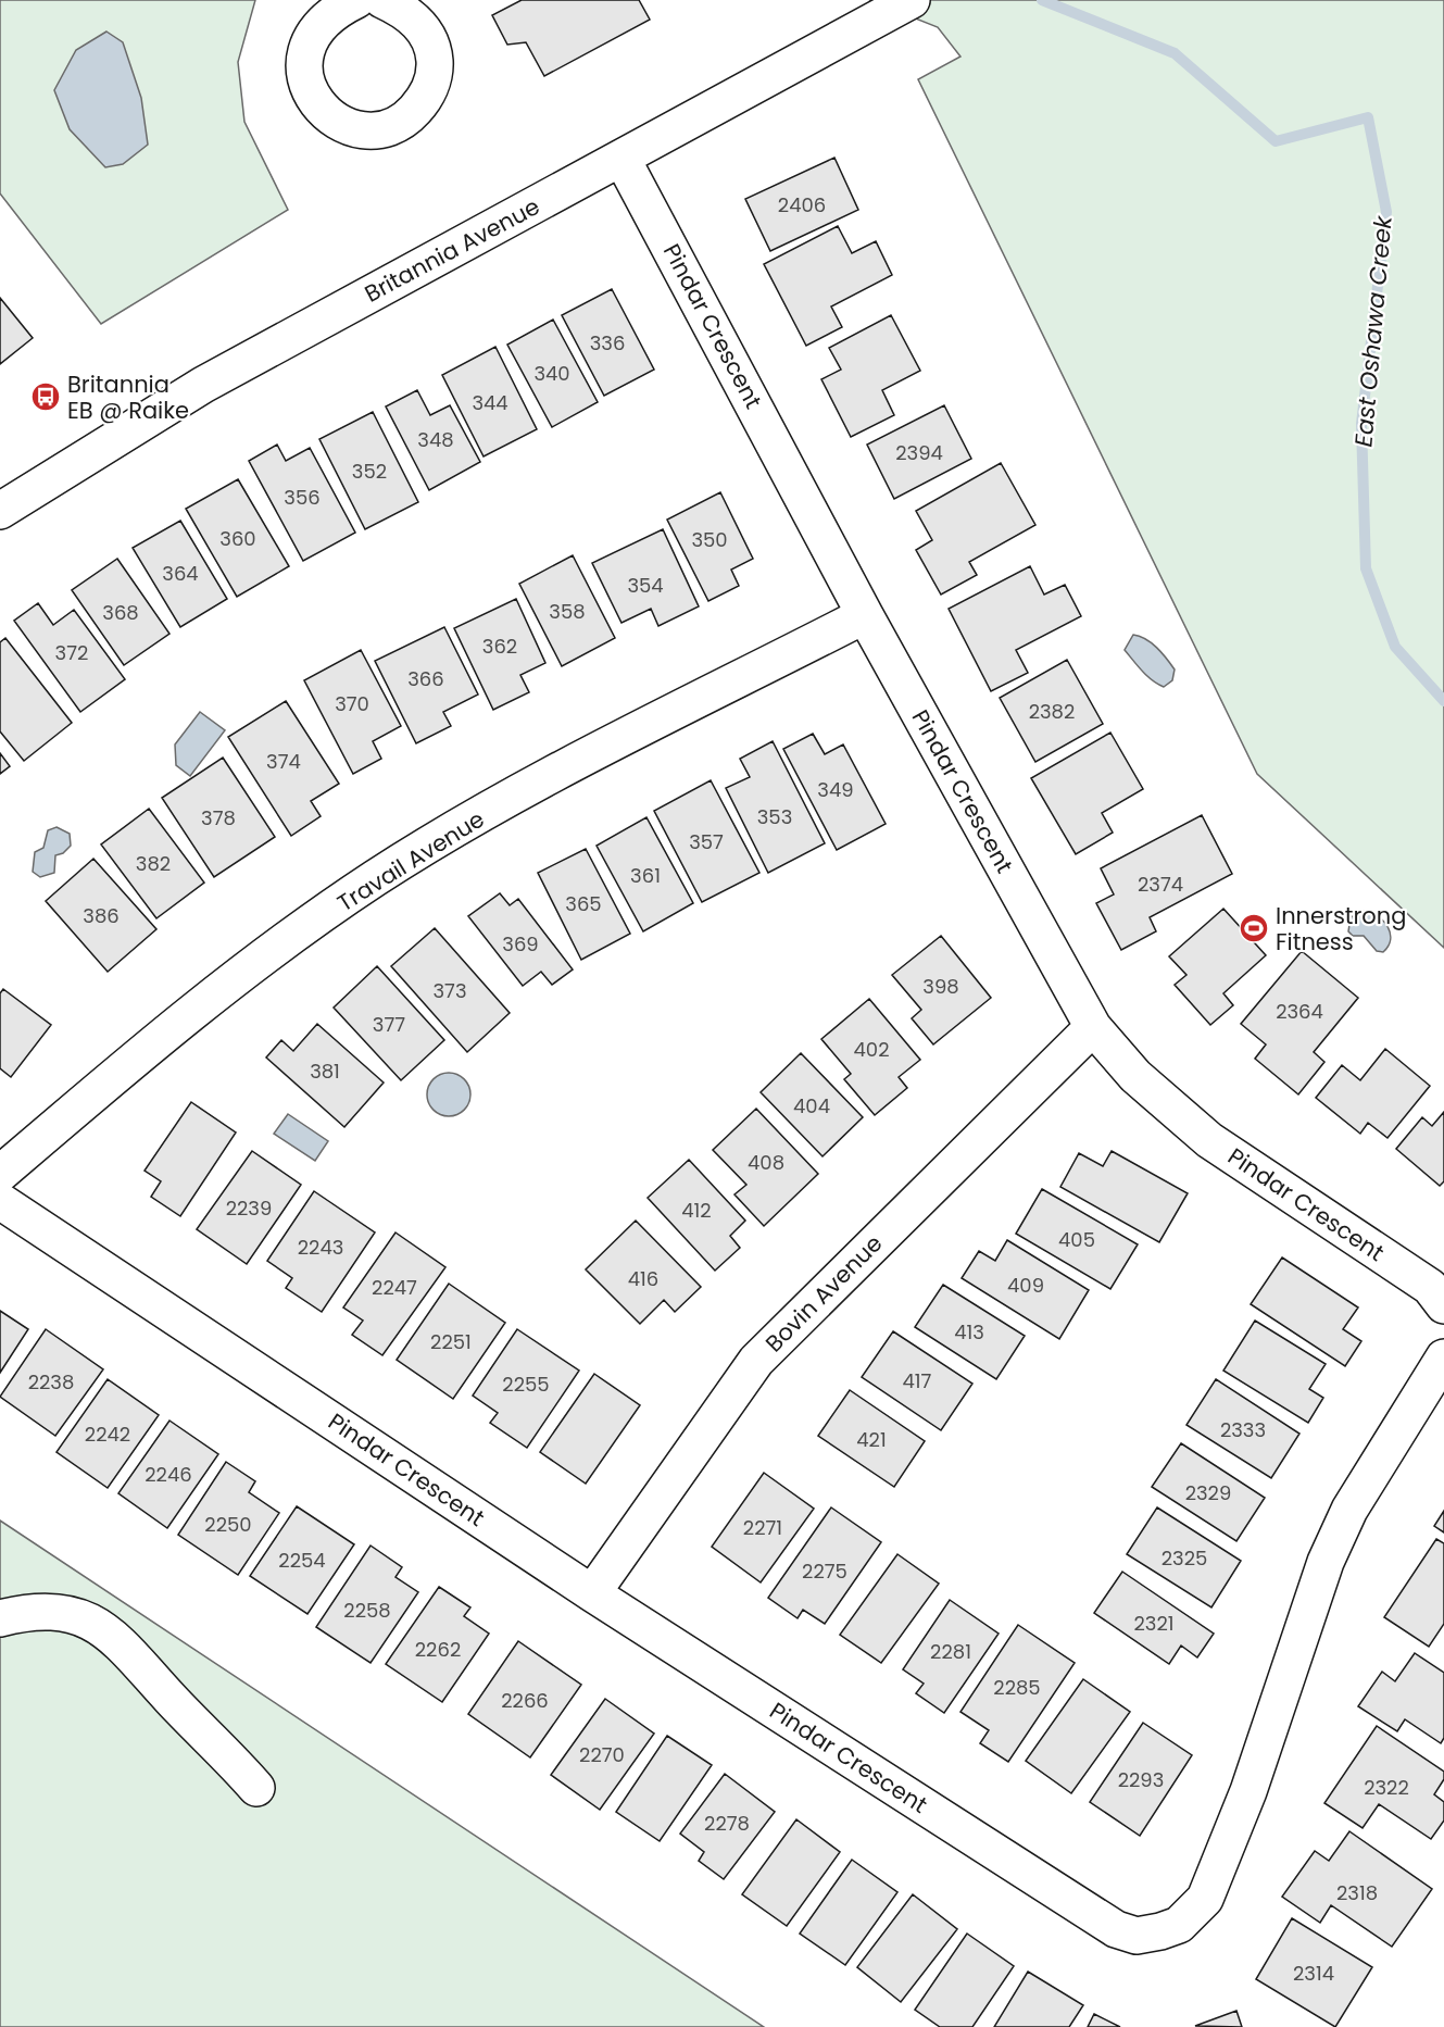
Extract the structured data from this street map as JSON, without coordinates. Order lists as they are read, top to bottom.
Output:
{
  "streets": {
    "street": [
      "Britannia Avenue",
      "Pindar Crescent",
      "Travail Avenue",
      "Bovin Avenue"
    ]
  },
  "crossings": [
    ["Britannia Avenue", "Pindar Crescent"],
    ["Pindar Crescent", "Travail Avenue"],
    ["Pindar Crescent", "Bovin Avenue"]
  ],
  "water": ["East Oshawa Creek"],
  "places": {
    "bus stop": ["Britannia EB @ Raike"],
    "sports": ["Innerstrong Fitness"]
  },
  "house_numbers": [
    "2406",
    "336",
    "340",
    "344",
    "348",
    "2394",
    "352",
    "356",
    "360",
    "350",
    "364",
    "354",
    "358",
    "368",
    "362",
    "372",
    "366",
    "370",
    "2382",
    "374",
    "349",
    "353",
    "378",
    "357",
    "382",
    "361",
    "2374",
    "365",
    "386",
    "369",
    "398",
    "373",
    "2364",
    "377",
    "402",
    "381",
    "404",
    "408",
    "2239",
    "412",
    "405",
    "2243",
    "416",
    "409",
    "2247",
    "413",
    "2251",
    "417",
    "2238",
    "2255",
    "2333",
    "2242",
    "421",
    "2246",
    "2329",
    "2250",
    "2271",
    "2325",
    "2254",
    "2275",
    "2258",
    "2321",
    "2262",
    "2281",
    "2285",
    "2266",
    "2270",
    "2293",
    "2322",
    "2278",
    "2318",
    "2314"
  ]
}
